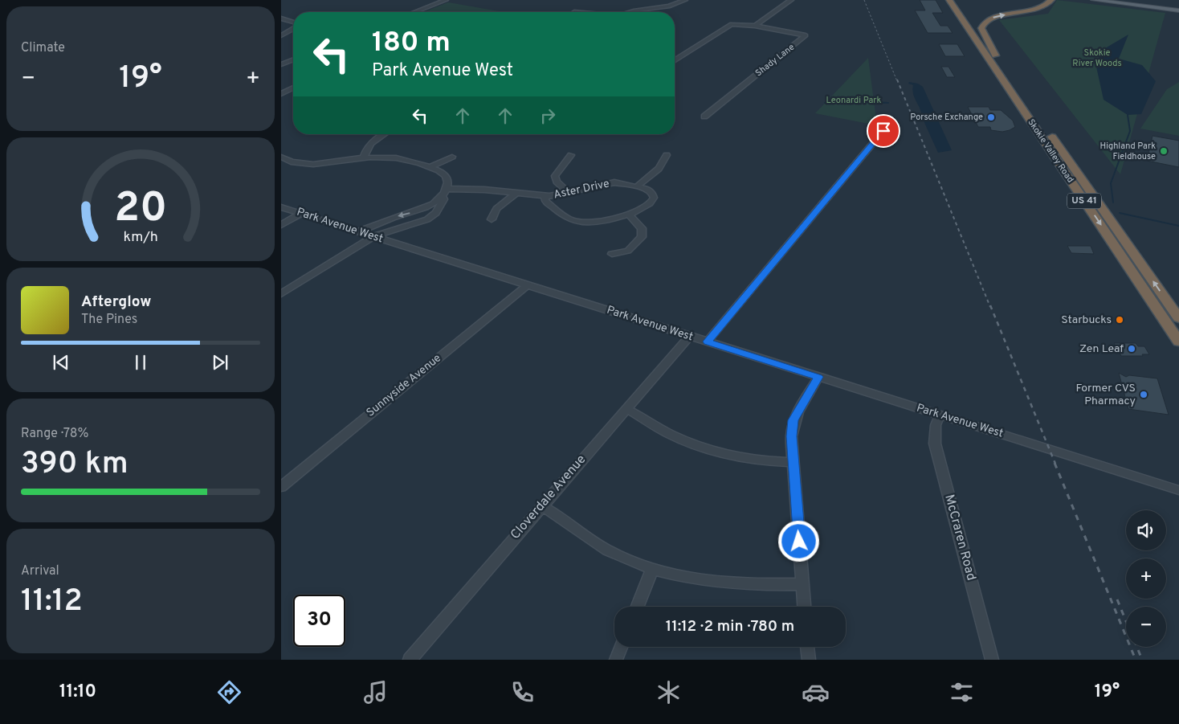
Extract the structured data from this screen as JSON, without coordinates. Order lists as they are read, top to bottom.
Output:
{
  "streets": {
    "highway": ["Skokie Valley Road", "US 41"],
    "street": [
      "Shady Lane",
      "Aster Drive",
      "Park Avenue West",
      "Sunnyside Avenue",
      "Cloverdale Avenue",
      "McCraren Road"
    ]
  },
  "crossings": [
    ["Park Avenue West", "Sunnyside Avenue"],
    ["Park Avenue West", "Cloverdale Avenue"],
    ["Park Avenue West", "McCraren Road"]
  ],
  "parks": ["Skokie River Woods", "Leonardi Park"],
  "places": [
    "Porsche Exchange",
    "Highland Park Fieldhouse",
    "Starbucks",
    "Zen Leaf",
    "Former CVS Pharmacy"
  ],
  "page": {
    "tile": [
      "Climate",
      ["Range · 78%", "390 km"],
      ["Arrival", "11:12"]
    ],
    "turn": ["180 m", "Park Avenue West"],
    "heat": ["−", "19°", "+"],
    "song": ["Afterglow", "The Pines"],
    "map_buttons": ["+", "−"],
    "limit": "30",
    "trip": "11:12 · 2 min · 780 m",
    "tabs": ["11:10", "19°"],
    "gauge": ["20", "km/h"]
  }
}
